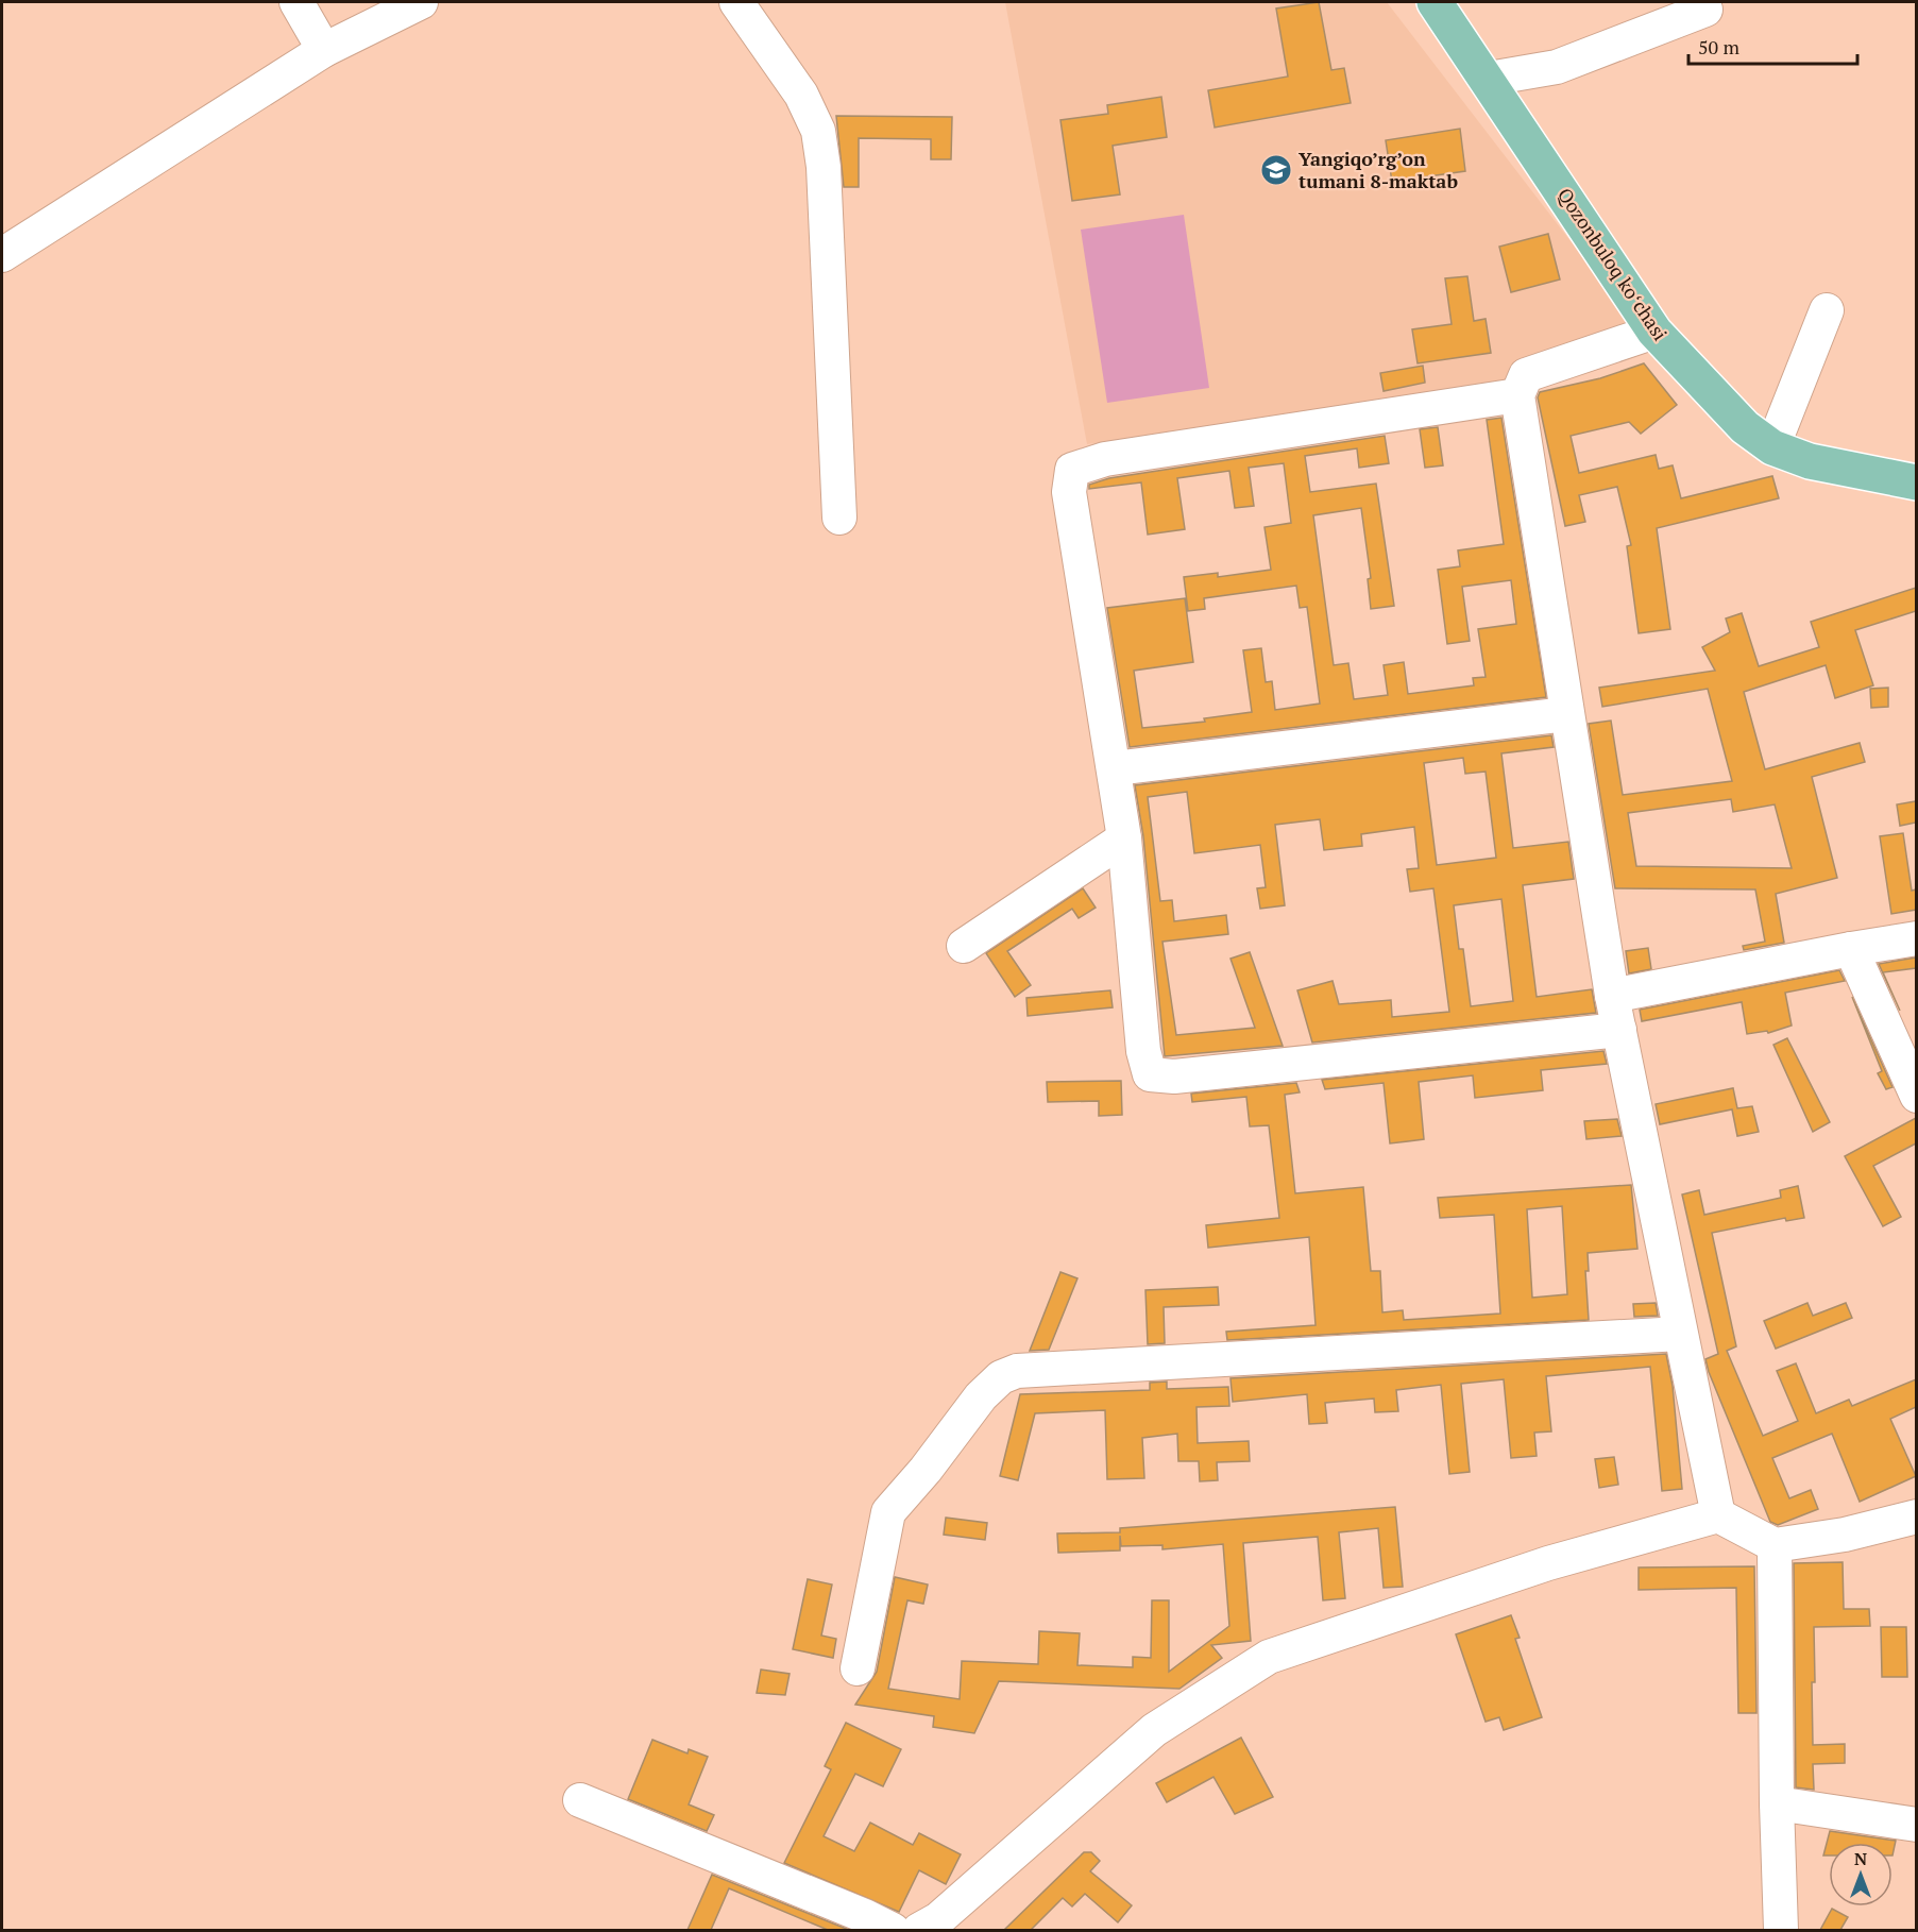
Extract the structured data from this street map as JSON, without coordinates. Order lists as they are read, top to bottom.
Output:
{
  "streets": {
    "main road": ["Qozonbuloq koʻchasi"]
  },
  "places": {
    "school or university": ["Yangiqo’rg’on tumani 8-maktab"]
  },
  "scale_bar": "50 m",
  "north": "top"
}
